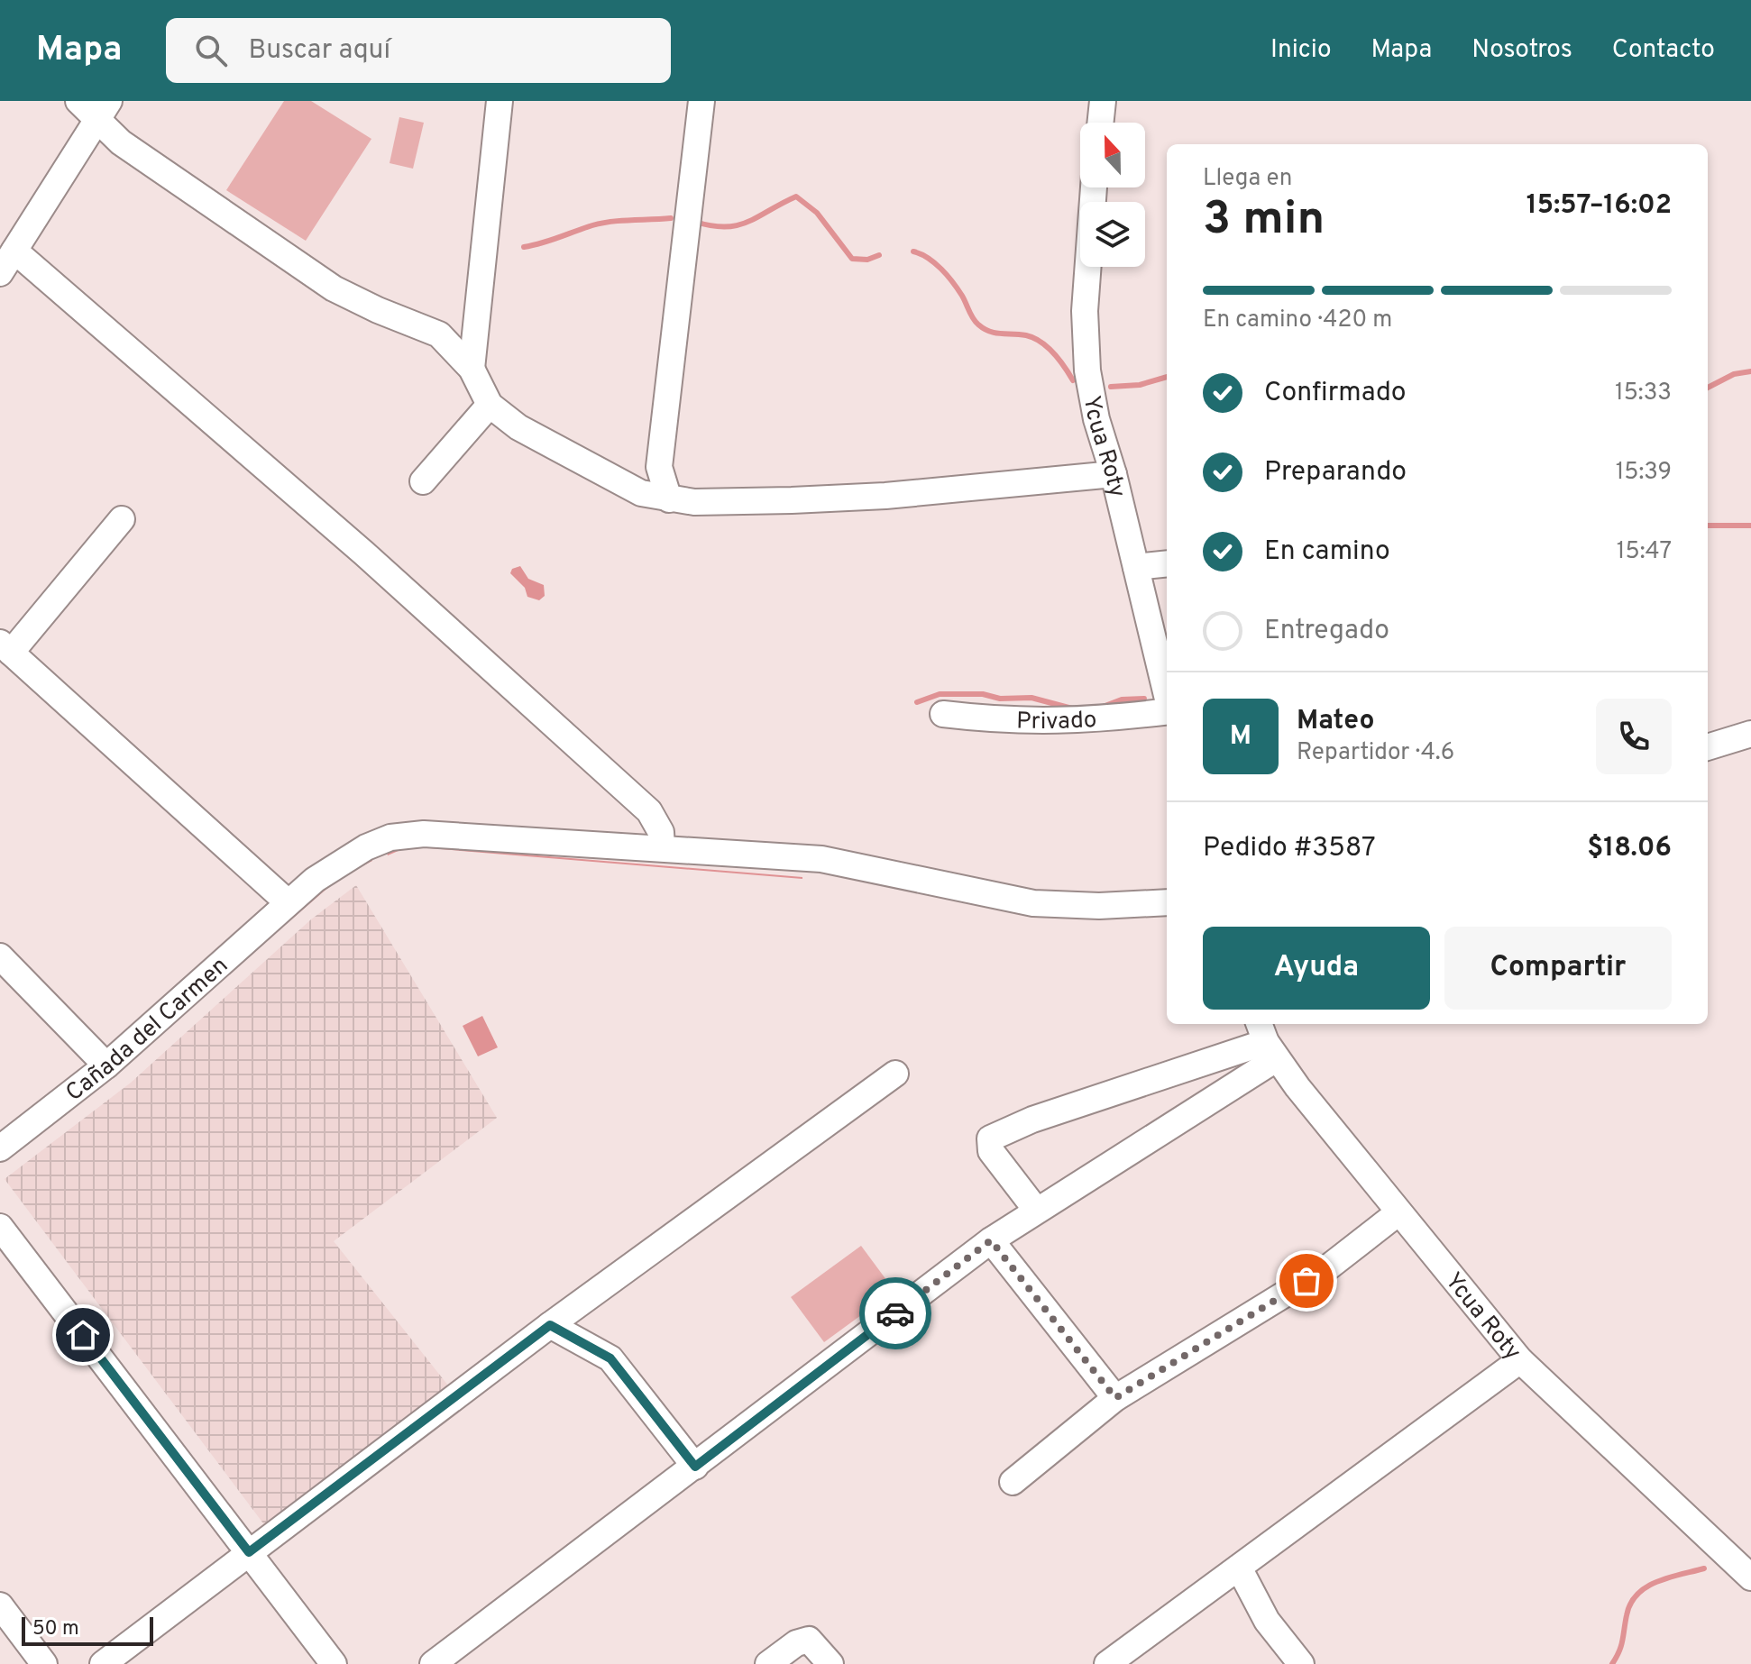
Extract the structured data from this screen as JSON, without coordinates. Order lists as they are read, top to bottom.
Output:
{
  "streets": {
    "street": ["Ycua Roty", "Privado", "Cañada del Carmen"]
  },
  "scale_bar": "50 m",
  "north": "top",
  "page": {
    "header": "Mapa",
    "search": "Buscar aquí",
    "nav": [
      "Inicio",
      "Mapa",
      "Nosotros",
      "Contacto"
    ],
    "heading": ["3 min", "Llega en", "15:57–16:02"],
    "panel": [
      "Mateo",
      "Repartidor · 4.6",
      "Pedido #3587",
      "$18.06"
    ],
    "bar": "En camino · 420 m",
    "list": [
      ["Confirmado", "15:33"],
      ["Preparando", "15:39"],
      ["En camino", "15:47"],
      "Entregado"
    ],
    "round": "M",
    "buttons": ["Ayuda", "Compartir"],
    "scale": "50 m"
  }
}
